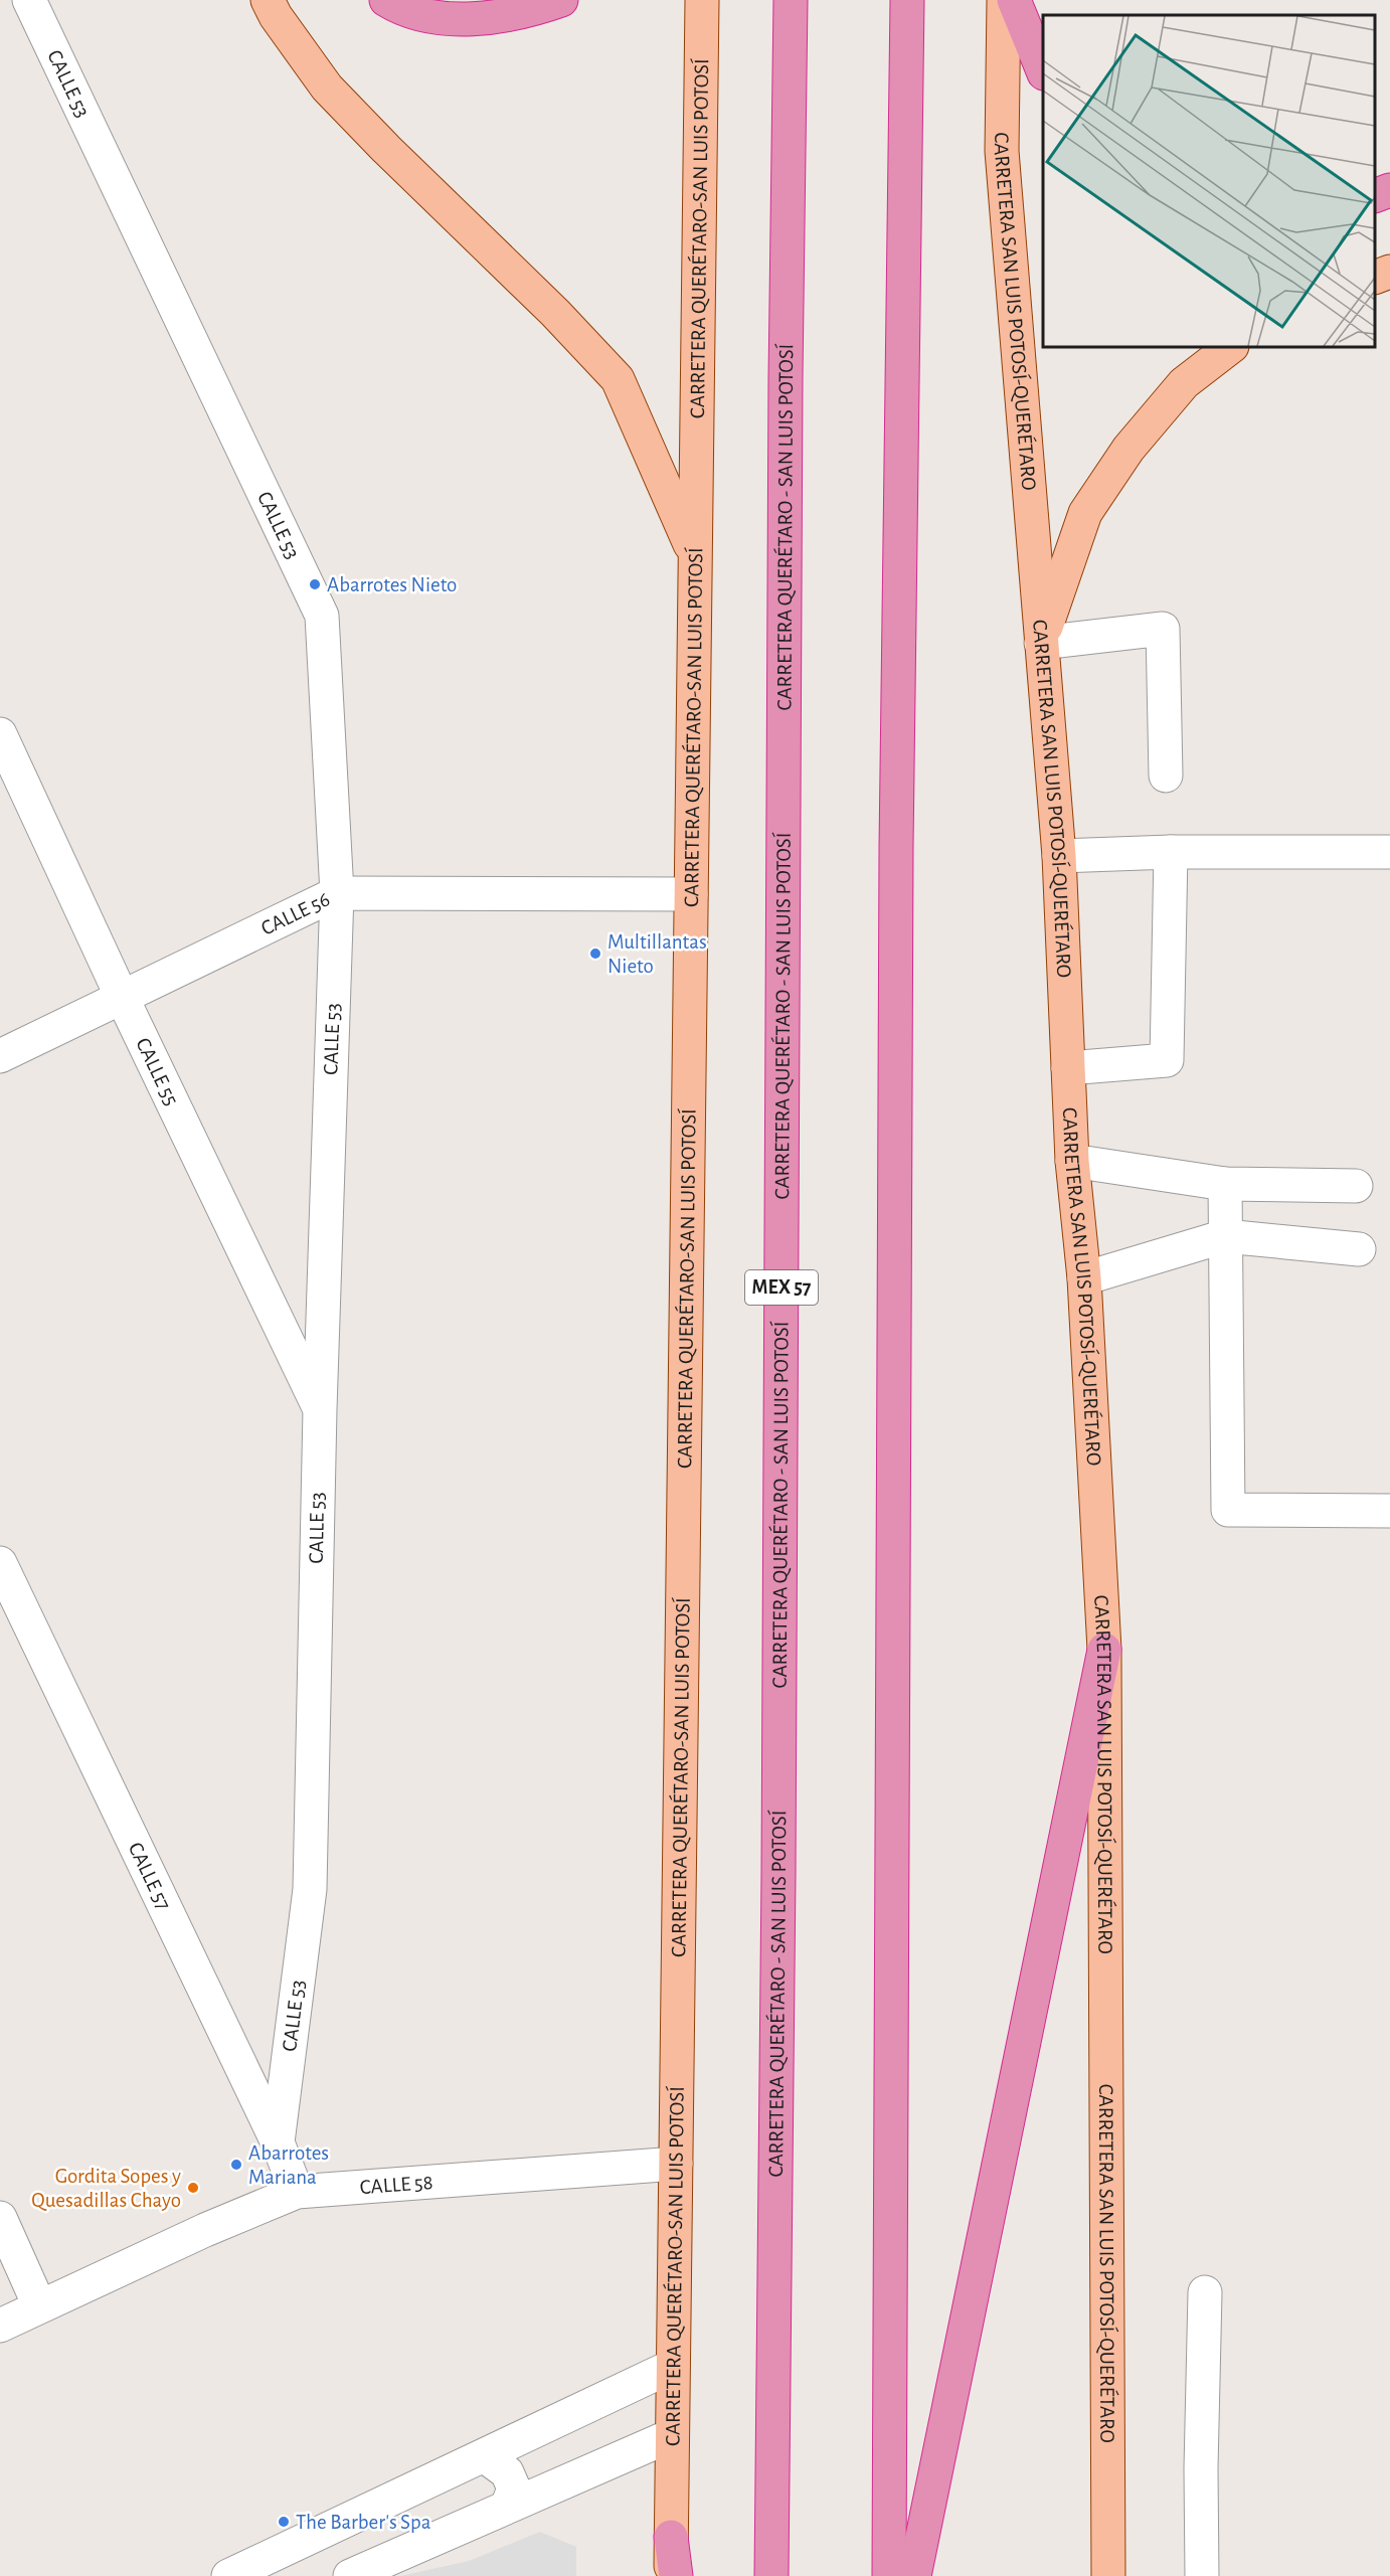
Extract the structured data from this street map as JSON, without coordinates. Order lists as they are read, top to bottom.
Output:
{
  "streets": {
    "highway": ["CARRETERA QUERÉTARO - SAN LUIS POTOSÍ", "MEX 57"],
    "main road": ["CARRETERA QUERÉTARO-SAN LUIS POTOSÍ", "CARRETERA SAN LUIS POTOSÍ-QUERÉTARO"],
    "street": [
      "CALLE 53",
      "CALLE 56",
      "CALLE 55",
      "CALLE 57",
      "CALLE 58"
    ]
  },
  "crossings": [
    ["CALLE 53", "CALLE 56"],
    ["CALLE 53", "CALLE 55"],
    ["CALLE 53", "CALLE 57"],
    ["CARRETERA QUERÉTARO-SAN LUIS POTOSÍ", "CALLE 56"],
    ["CARRETERA QUERÉTARO-SAN LUIS POTOSÍ", "CALLE 58"],
    ["CALLE 56", "CALLE 55"],
    ["CALLE 57", "CALLE 58"]
  ],
  "places": [
    "Abarrotes Nieto",
    "Multillantas Nieto",
    "Abarrotes Mariana",
    "Gordita Sopes y Quesadillas Chayo",
    "The Barber's Spa"
  ]
}
